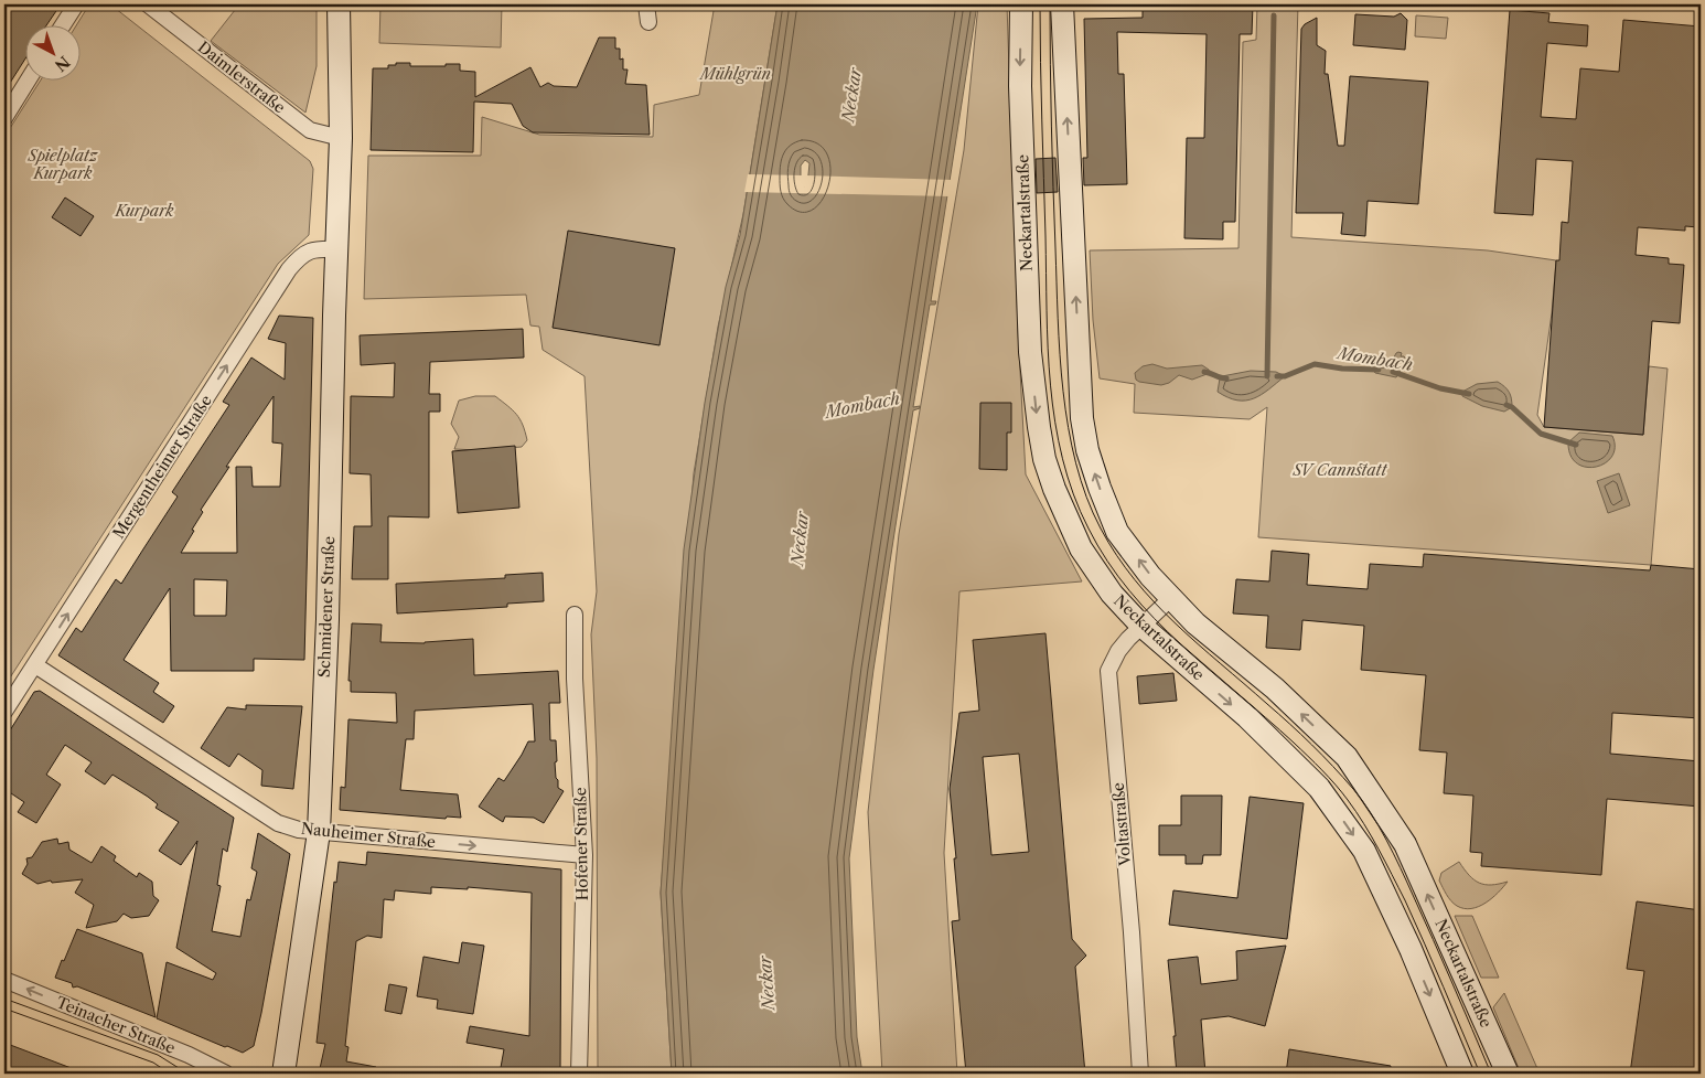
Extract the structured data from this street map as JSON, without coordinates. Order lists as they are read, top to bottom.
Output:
{
  "streets": {
    "main road": ["Neckartalstraße", "Schmidener Straße"],
    "street": [
      "Daimlerstraße",
      "Mergentheimer Straße",
      "Voltastraße",
      "Nauheimer Straße",
      "Hofener Straße",
      "Teinacher Straße"
    ]
  },
  "crossings": [
    ["Daimlerstraße", "Schmidener Straße"],
    ["Neckartalstraße", "Voltastraße"],
    ["Mergentheimer Straße", "Schmidener Straße"],
    ["Mergentheimer Straße", "Nauheimer Straße"],
    ["Schmidener Straße", "Nauheimer Straße"],
    ["Nauheimer Straße", "Hofener Straße"]
  ],
  "one_way": ["Mergentheimer Straße", "Nauheimer Straße", "Teinacher Straße"],
  "water": ["Neckar", "Mombach"],
  "parks": [
    "Mühlgrün",
    "Spielplatz Kurpark",
    "Kurpark",
    "SV Cannstatt"
  ],
  "north": "bottom right"
}
